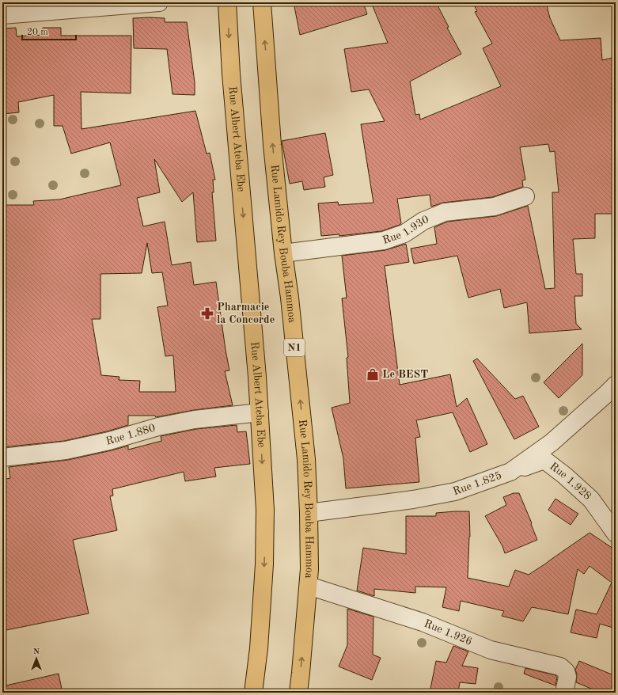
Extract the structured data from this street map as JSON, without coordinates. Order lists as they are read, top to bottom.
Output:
{
  "streets": {
    "highway": ["Rue Albert Ateba Ebe", "Rue Lamido Rey Bouba Hammoa", "N1"],
    "street": [
      "Rue 1.930",
      "Rue 1.880",
      "Rue 1.928",
      "Rue 1.825",
      "Rue 1.926"
    ]
  },
  "crossings": [
    ["Rue Albert Ateba Ebe", "Rue 1.880"],
    ["Rue 1.930", "Rue Lamido Rey Bouba Hammoa"],
    ["Rue Lamido Rey Bouba Hammoa", "Rue 1.825"],
    ["Rue Lamido Rey Bouba Hammoa", "Rue 1.926"],
    ["Rue 1.928", "Rue 1.825"]
  ],
  "one_way": ["Rue Albert Ateba Ebe", "Rue Lamido Rey Bouba Hammoa"],
  "places": {
    "pharmacy": ["Pharmacie la Concorde"],
    "shop": ["Le BEST"]
  },
  "scale_bar": "20 m",
  "north": "top"
}
